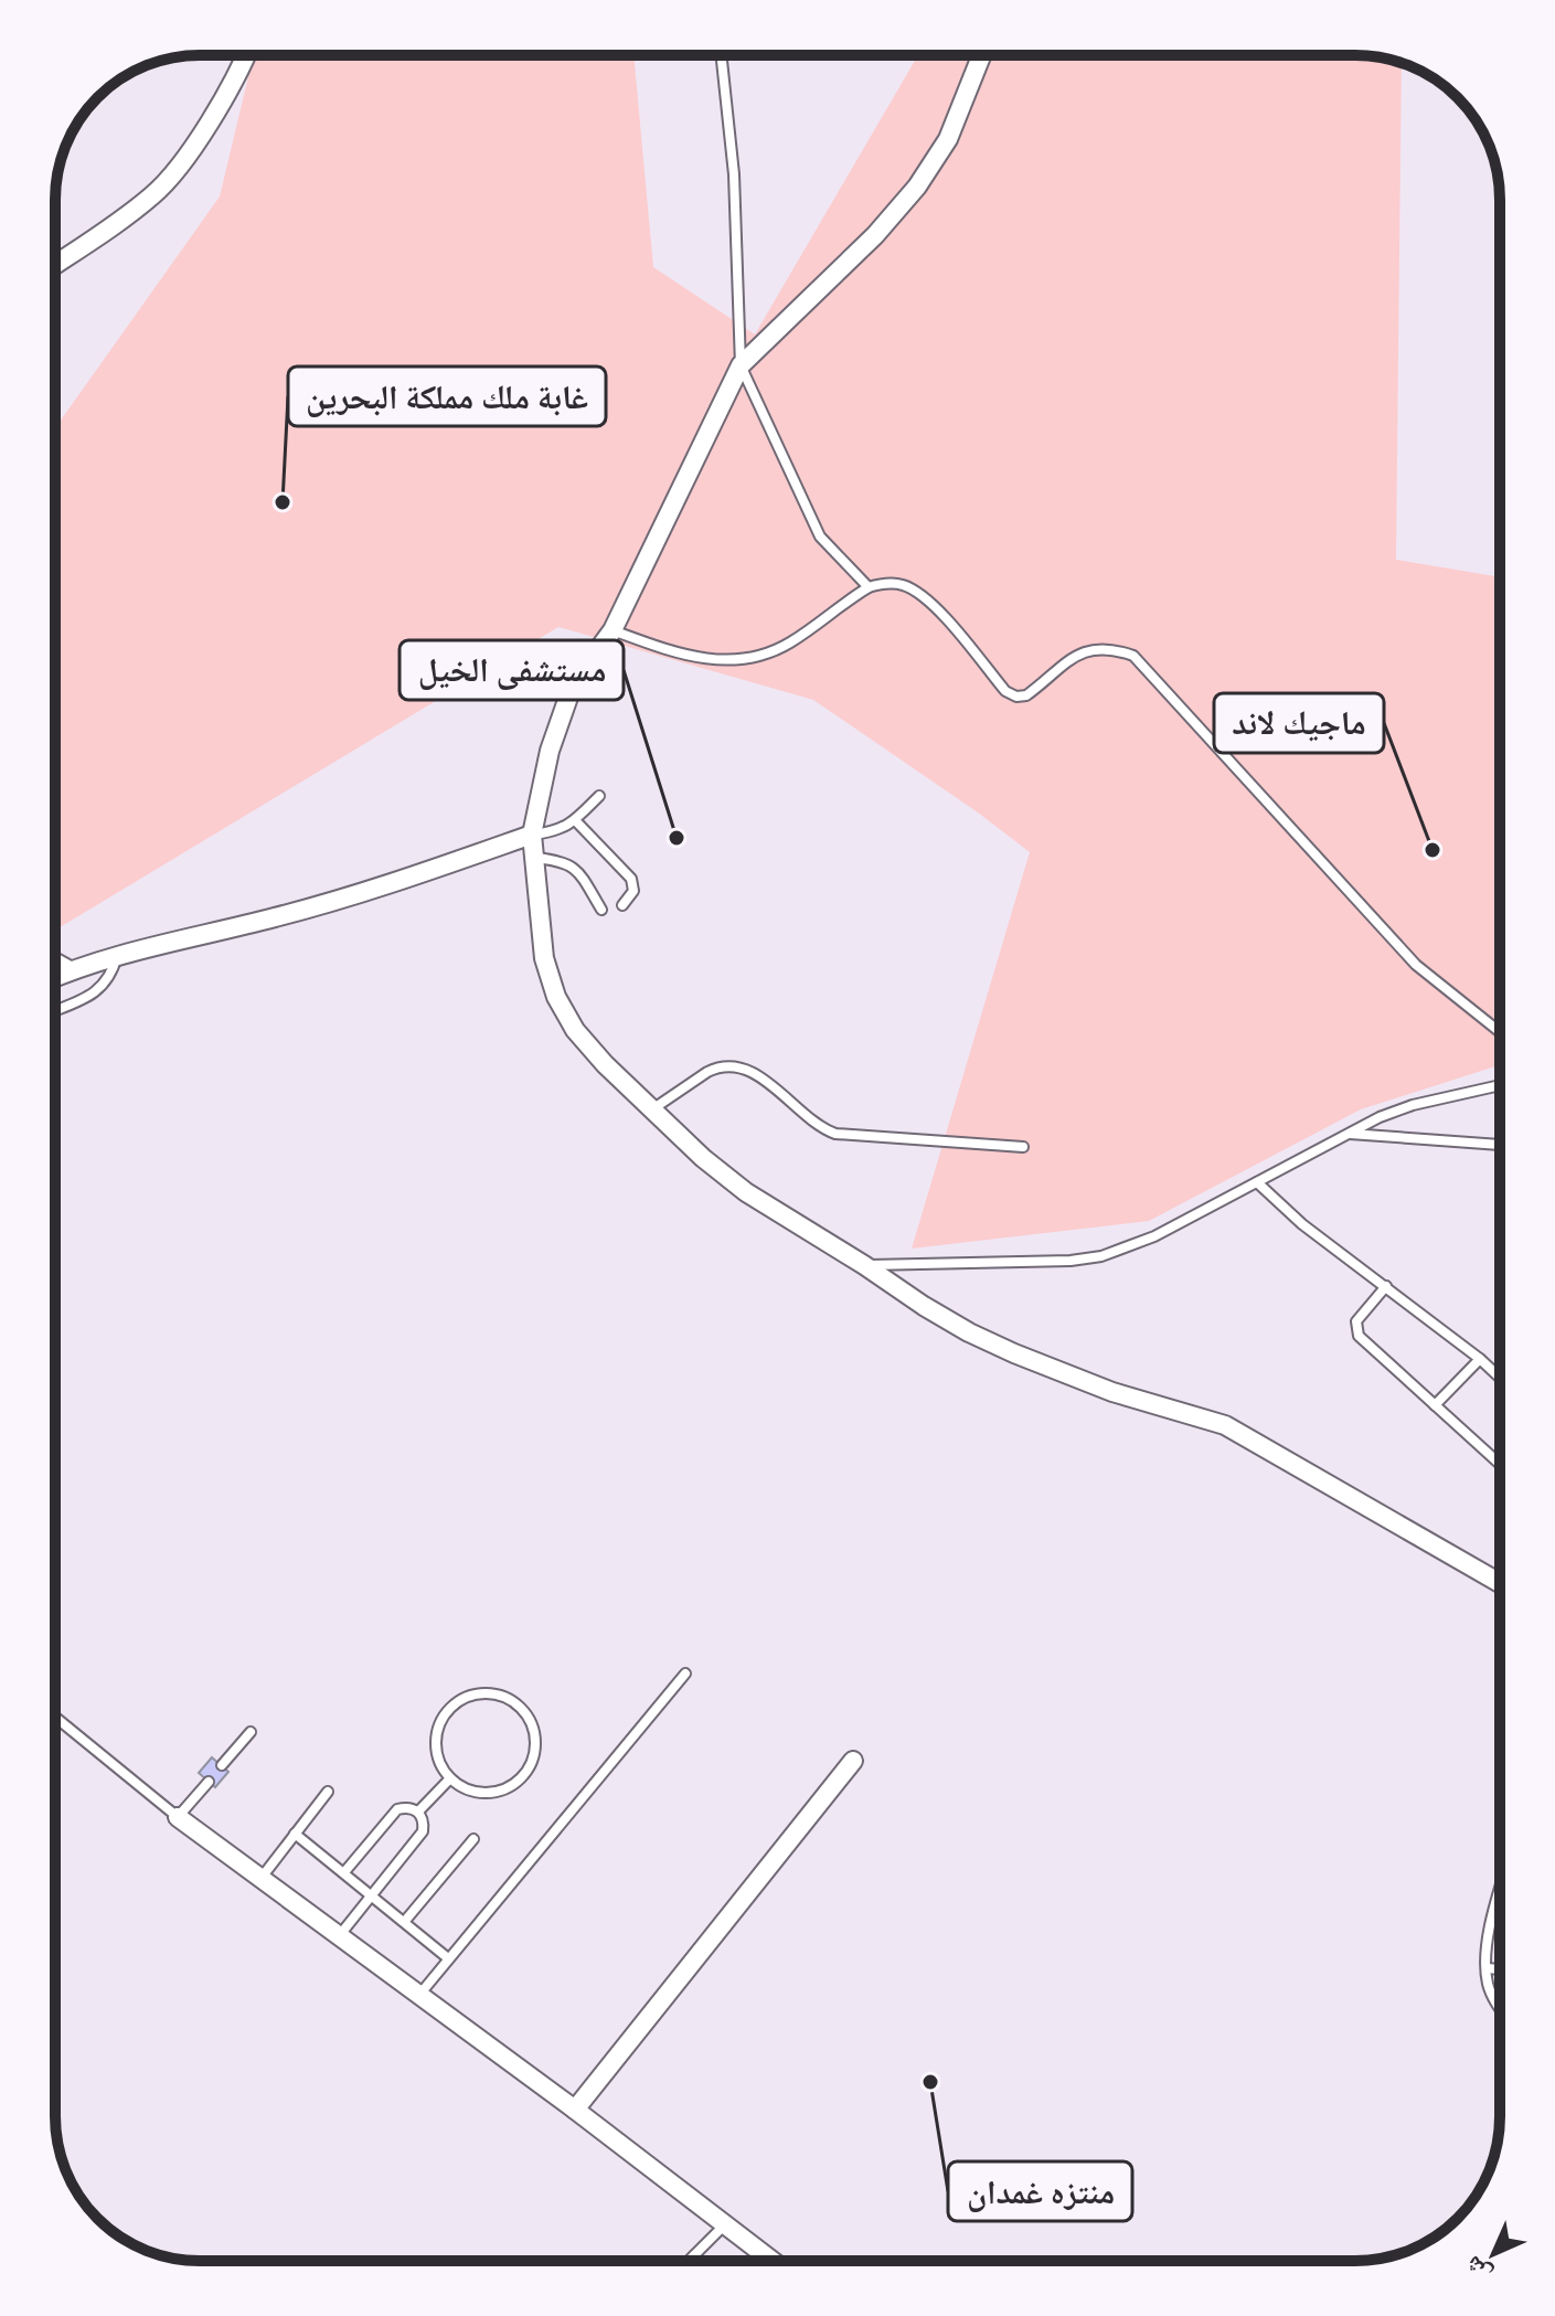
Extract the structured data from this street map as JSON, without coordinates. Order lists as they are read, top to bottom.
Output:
{
  "places": [
    "غابة ملك مملكة البحرين",
    "مستشفى الخيل",
    "ماجيك لاند",
    "منتزه غمدان"
  ],
  "north": "bottom left"
}
